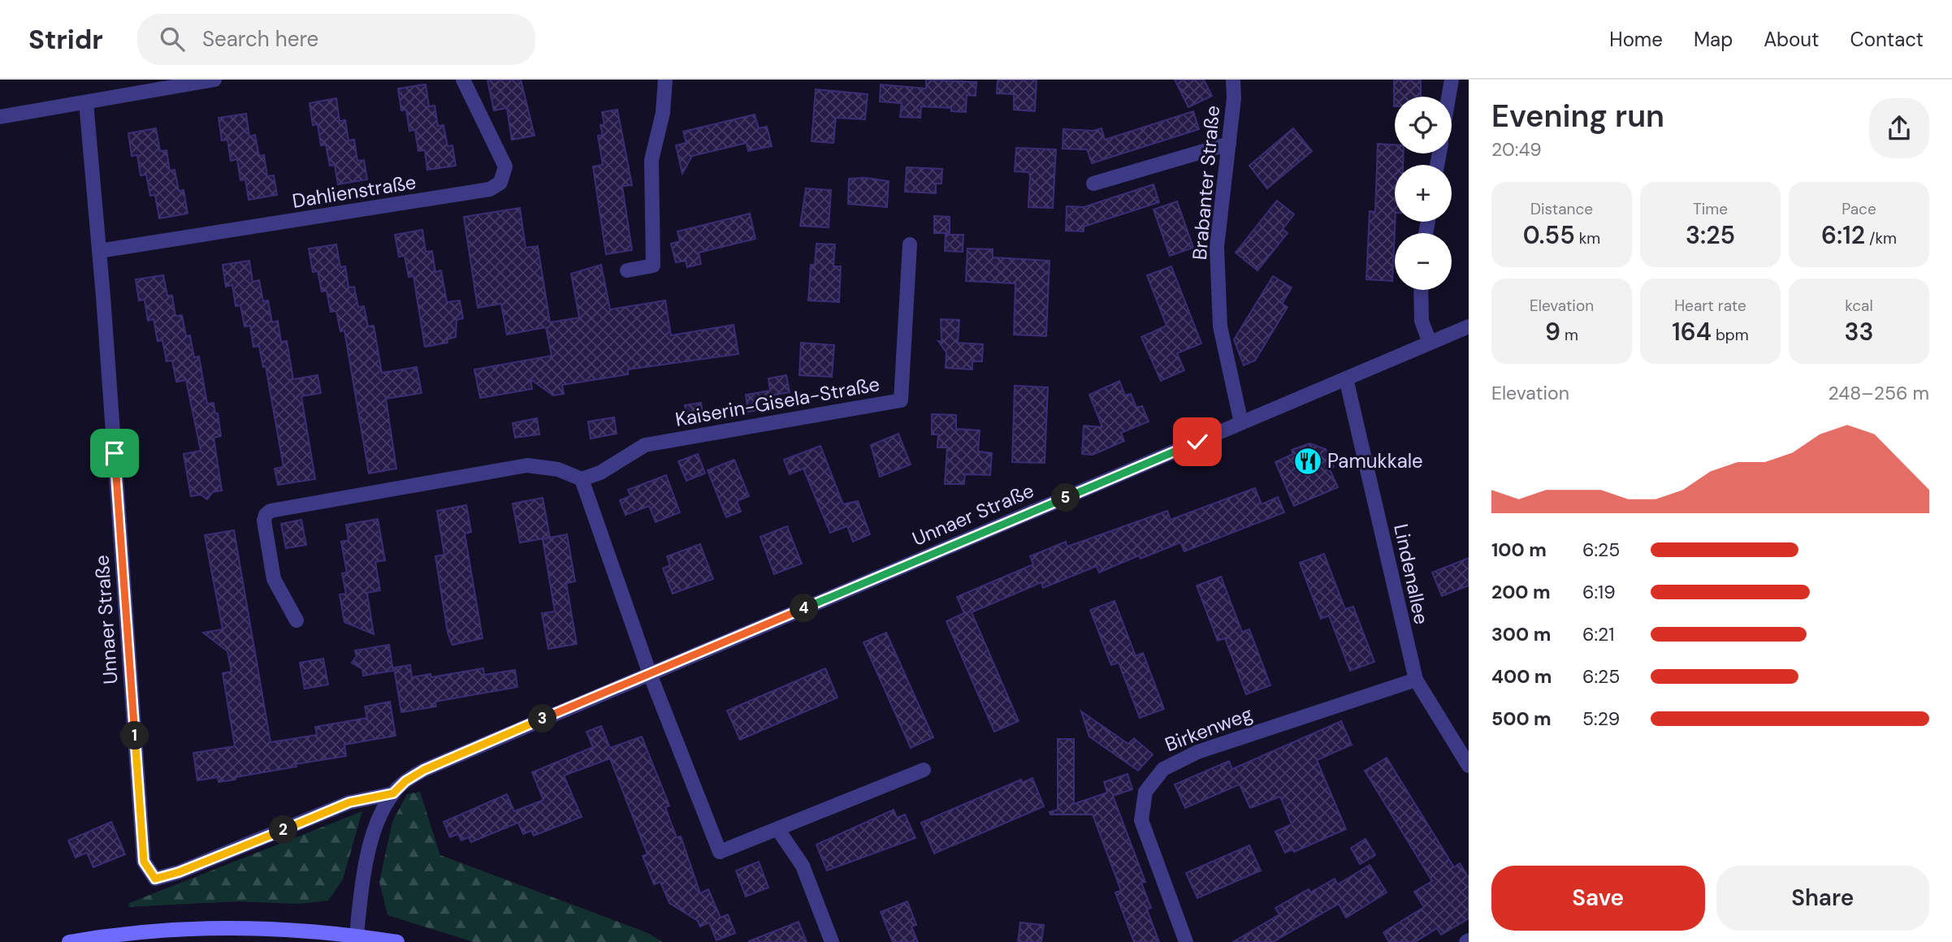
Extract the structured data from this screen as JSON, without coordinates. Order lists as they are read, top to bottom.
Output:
{
  "streets": {
    "street": [
      "Brabanter Straße",
      "Dahlienstraße",
      "Kaiserin-Gisela-Straße",
      "Unnaer Straße",
      "Lindenallee",
      "Birkenweg"
    ]
  },
  "crossings": [
    ["Brabanter Straße", "Unnaer Straße"],
    ["Dahlienstraße", "Unnaer Straße"],
    ["Unnaer Straße", "Lindenallee"],
    ["Lindenallee", "Birkenweg"]
  ],
  "places": {
    "restaurant": ["Pamukkale"]
  },
  "page": {
    "header": "Stridr",
    "search": "Search here",
    "nav": [
      "Home",
      "Map",
      "About",
      "Contact"
    ],
    "heading": ["Evening run", "20:49"],
    "map_buttons": ["+", "−"],
    "stats": [
      ["Distance", "0.55 km"],
      ["Time", "3:25"],
      ["Pace", "6:12 /km"],
      ["Elevation", "9 m"],
      ["Heart rate", "164 bpm"],
      ["kcal", "33"]
    ],
    "chart": ["Elevation", "248–256 m"],
    "pins": [
      "5",
      "4",
      "3",
      "1",
      "2"
    ],
    "list": [
      {
        "name": "100 m",
        "note": "6:25"
      },
      {
        "name": "200 m",
        "note": "6:19"
      },
      {
        "name": "300 m",
        "note": "6:21"
      },
      {
        "name": "400 m",
        "note": "6:25"
      },
      {
        "name": "500 m",
        "note": "5:29"
      }
    ],
    "buttons": ["Save", "Share"]
  }
}
